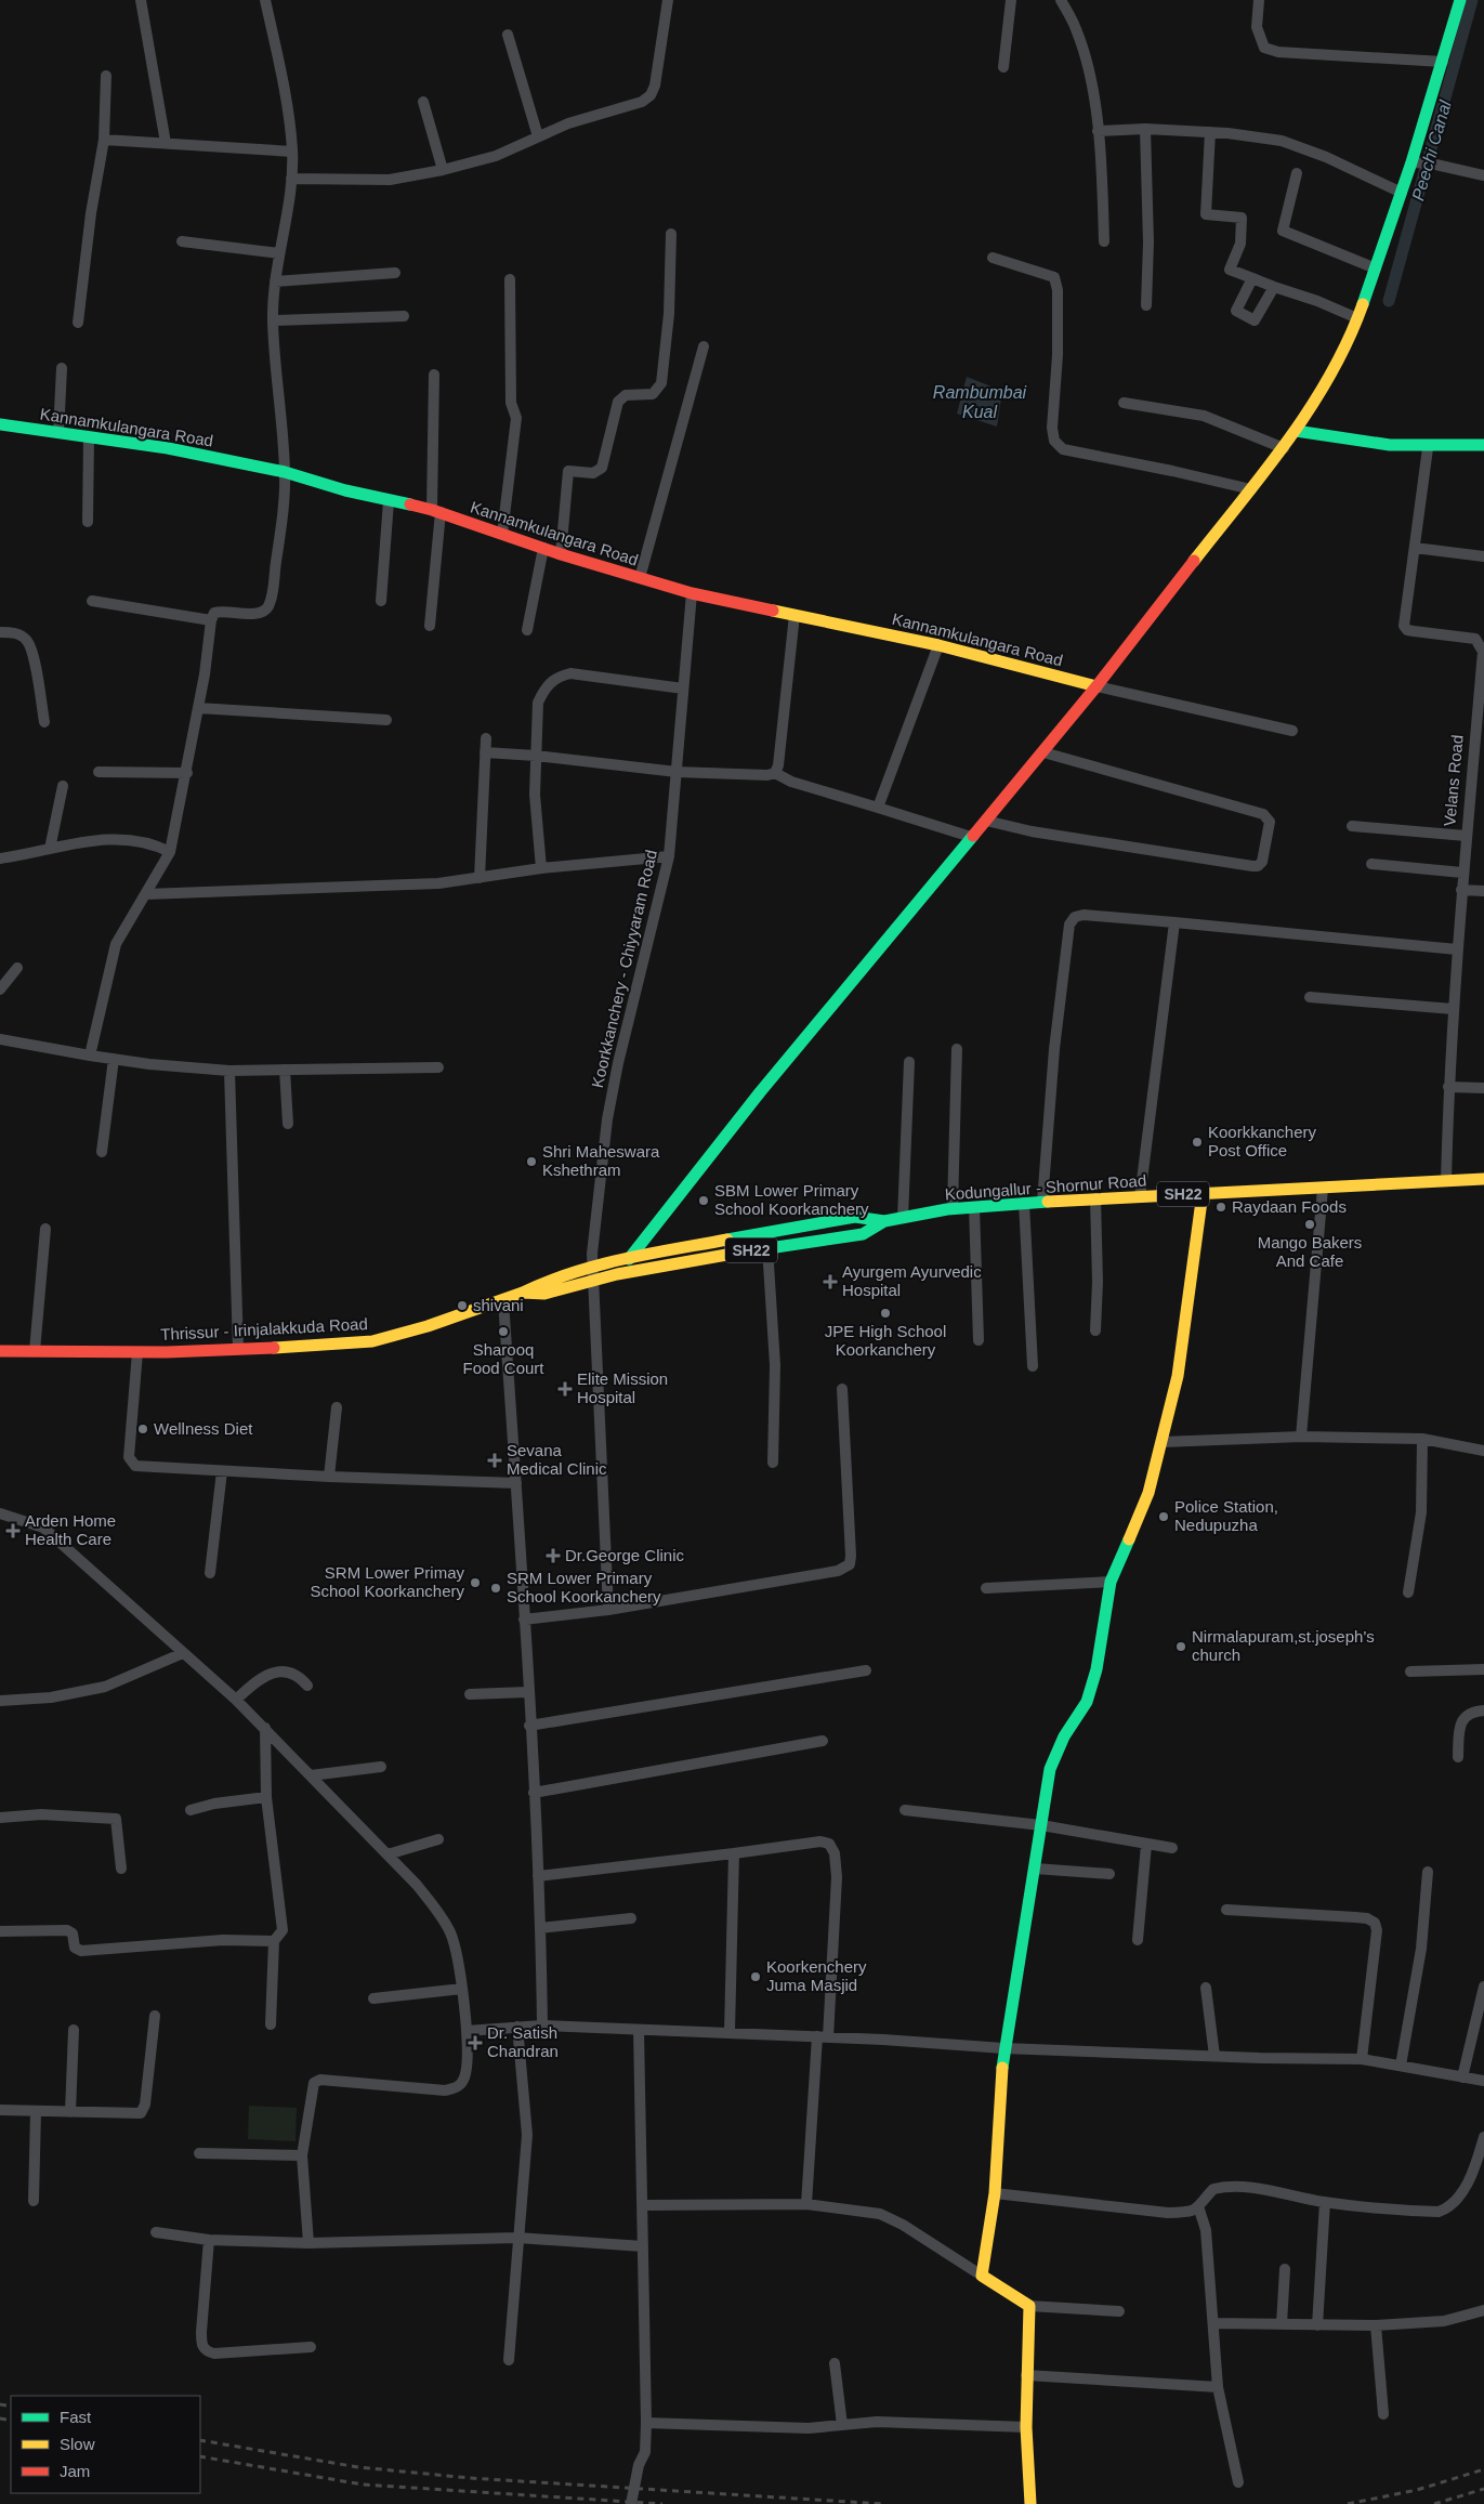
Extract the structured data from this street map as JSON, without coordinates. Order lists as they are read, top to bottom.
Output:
{
  "streets": {
    "main road": [
      "Kannamkulangara Road",
      "Kodungallur - Shornur Road",
      "SH22",
      "Thrissur - Irinjalakkuda Road"
    ],
    "street": ["Velans Road", "Koorkkanchery - Chiyyaram Road"]
  },
  "crossings": [
    ["Kannamkulangara Road", "Koorkkanchery - Chiyyaram Road"],
    ["Velans Road", "Kodungallur - Shornur Road"],
    ["Koorkkanchery - Chiyyaram Road", "Kodungallur - Shornur Road"],
    ["Koorkkanchery - Chiyyaram Road", "Thrissur - Irinjalakkuda Road"],
    ["Kodungallur - Shornur Road", "Thrissur - Irinjalakkuda Road"]
  ],
  "water": ["Peechi Canal", "Rambumbai Kual"],
  "places": {
    "other": [
      "Koorkkanchery Post Office",
      "Shri Maheswara Kshethram",
      "SBM Lower Primary School Koorkanchery",
      "Raydaan Foods",
      "Mango Bakers And Cafe",
      "shivani",
      "JPE High School Koorkanchery",
      "Sharooq Food Court",
      "Wellness Diet",
      "Police Station, Nedupuzha",
      "SRM Lower Primay School Koorkanchery",
      "SRM Lower Primary School Koorkanchery",
      "Nirmalapuram,st.joseph's church",
      "Koorkenchery Juma Masjid"
    ],
    "health": [
      "Ayurgem Ayurvedic Hospital",
      "Elite Mission Hospital",
      "Sevana Medical Clinic",
      "Arden Home Health Care",
      "Dr.George Clinic",
      "Dr. Satish Chandran"
    ]
  },
  "legend": ["Fast", "Slow", "Jam"]
}
